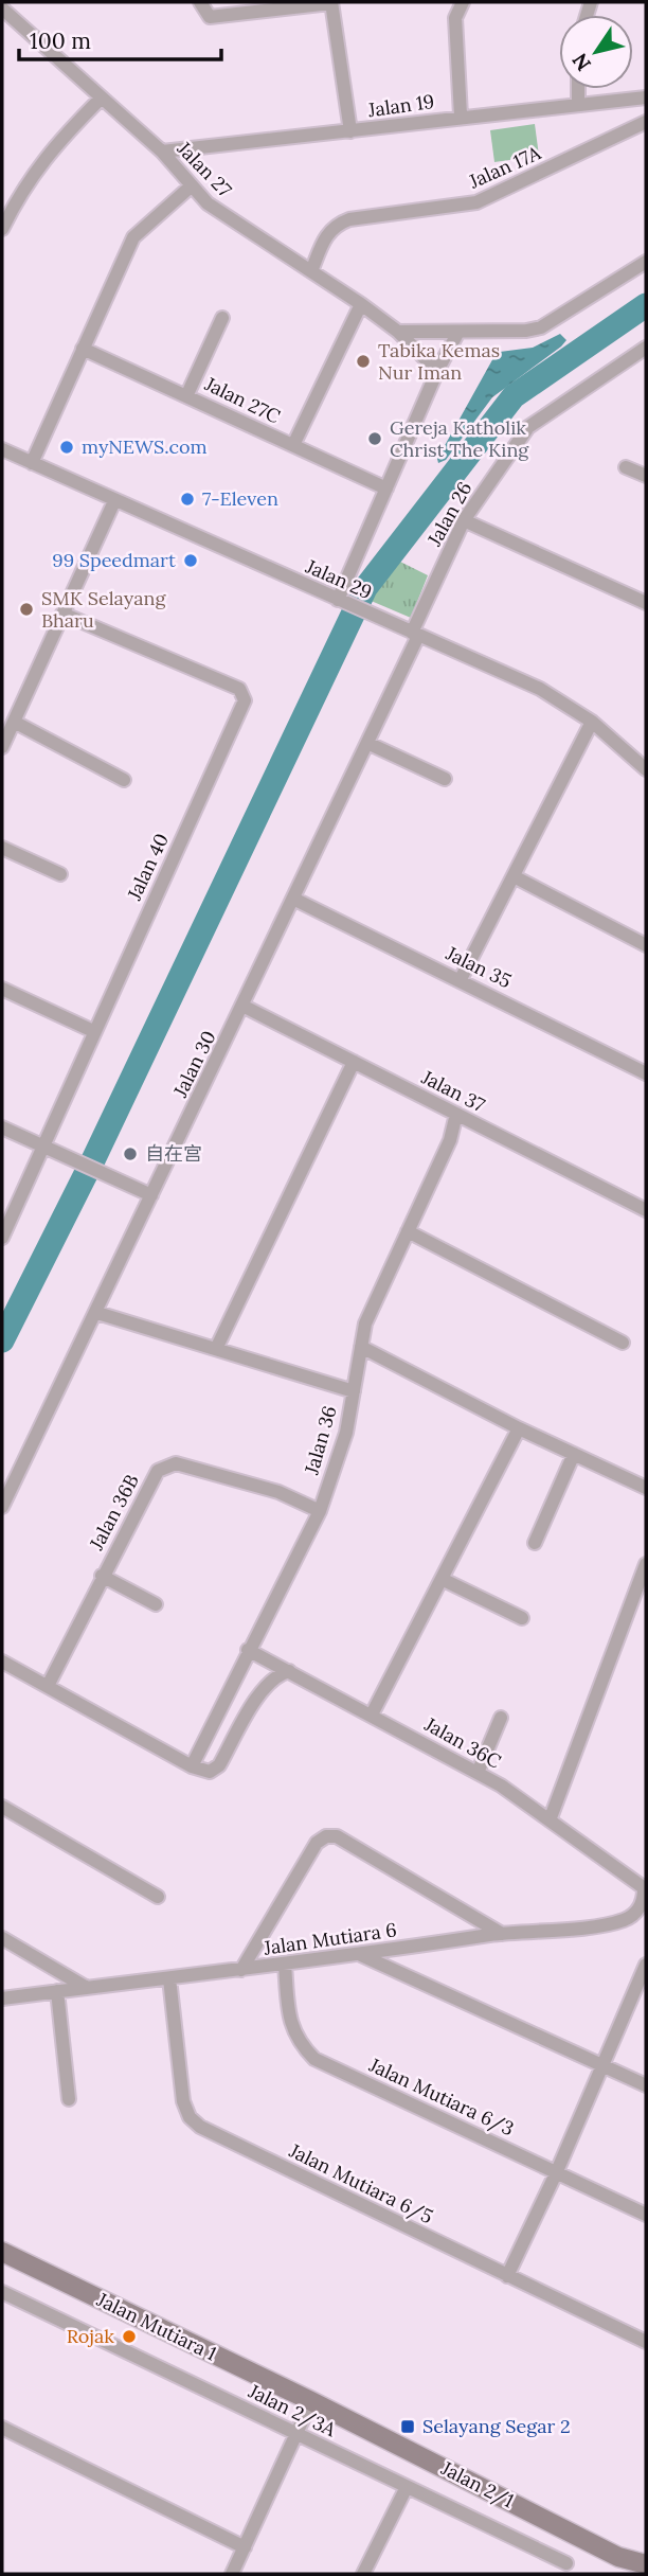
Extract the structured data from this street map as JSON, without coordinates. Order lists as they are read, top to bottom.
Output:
{
  "streets": {
    "street": [
      "Jalan 19",
      "Jalan 17A",
      "Jalan 27",
      "Jalan 27C",
      "Jalan 26",
      "Jalan 29",
      "Jalan 40",
      "Jalan 35",
      "Jalan 30",
      "Jalan 37",
      "Jalan 36",
      "Jalan 36B",
      "Jalan 36C",
      "Jalan Mutiara 6",
      "Jalan Mutiara 6/3",
      "Jalan Mutiara 6/5",
      "Jalan Mutiara 1",
      "Jalan 2/3A",
      "Jalan 2/1"
    ]
  },
  "crossings": [
    ["Jalan 19", "Jalan 27"],
    ["Jalan 17A", "Jalan 27"],
    ["Jalan 26", "Jalan 29"],
    ["Jalan 26", "Jalan 30"],
    ["Jalan 29", "Jalan 30"],
    ["Jalan 35", "Jalan 30"],
    ["Jalan 30", "Jalan 37"],
    ["Jalan 37", "Jalan 36"],
    ["Jalan 36", "Jalan 36B"],
    ["Jalan 36", "Jalan 36C"],
    ["Jalan 36C", "Jalan Mutiara 6"],
    ["Jalan Mutiara 6", "Jalan Mutiara 6/3"],
    ["Jalan Mutiara 6", "Jalan Mutiara 6/5"],
    ["Jalan Mutiara 1", "Jalan 2/1"]
  ],
  "places": {
    "other": [
      "Tabika Kemas Nur Iman",
      "Gereja Katholik Christ The King",
      "myNEWS.com",
      "7-Eleven",
      "99 Speedmart",
      "SMK Selayang Bharu",
      "自在宫",
      "Rojak"
    ],
    "transit": ["Selayang Segar 2"]
  },
  "scale_bar": "100 m",
  "north": "bottom left"
}
